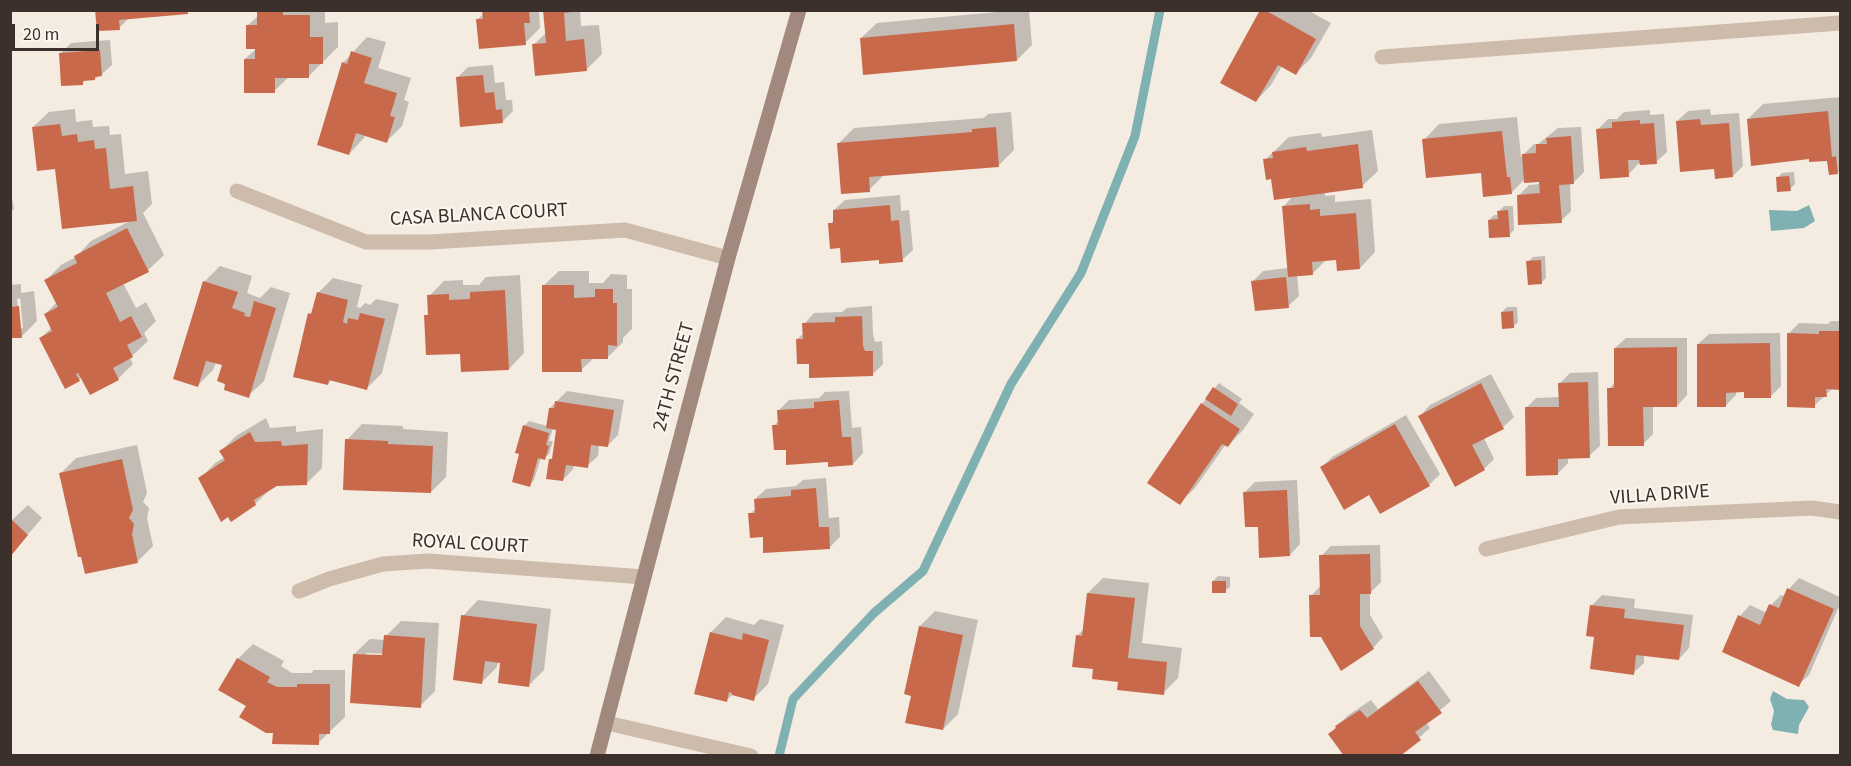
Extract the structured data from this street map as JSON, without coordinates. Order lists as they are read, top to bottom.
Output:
{
  "streets": {
    "main road": ["24TH STREET"],
    "street": ["CASA BLANCA COURT", "VILLA DRIVE", "ROYAL COURT"]
  },
  "crossings": [
    ["CASA BLANCA COURT", "24TH STREET"],
    ["24TH STREET", "ROYAL COURT"]
  ],
  "scale_bar": "20 m"
}
